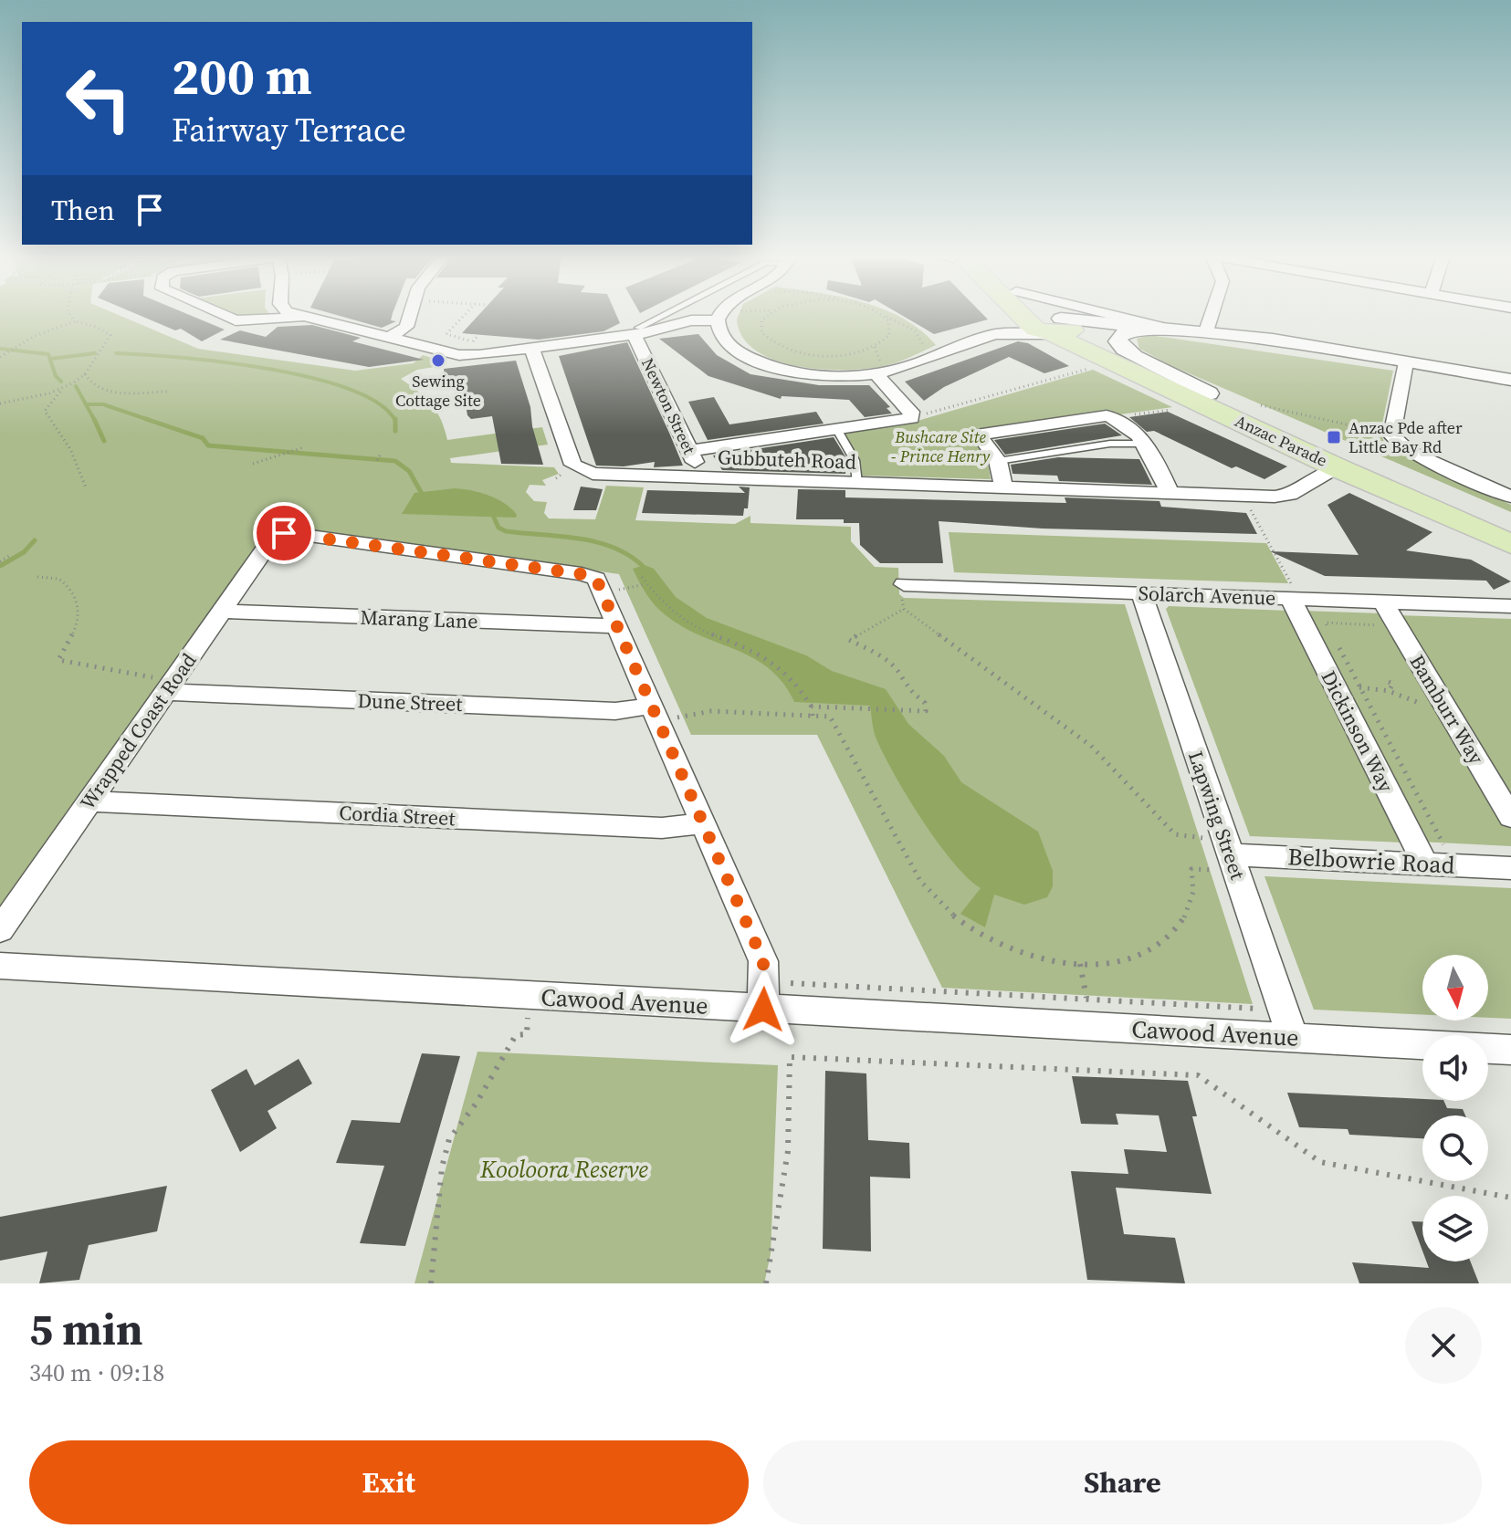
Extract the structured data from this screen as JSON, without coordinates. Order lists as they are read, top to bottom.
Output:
{
  "streets": {
    "main road": ["Anzac Parade"],
    "street": [
      "Newton Street",
      "Gubbuteh Road",
      "Solarch Avenue",
      "Marang Lane",
      "Dune Street",
      "Bamburr Way",
      "Wrapped Coast Road",
      "Dickinson Way",
      "Cordia Street",
      "Lapwing Street",
      "Belbowrie Road",
      "Cawood Avenue"
    ]
  },
  "crossings": [
    ["Newton Street", "Gubbuteh Road"],
    ["Anzac Parade", "Gubbuteh Road"],
    ["Solarch Avenue", "Bamburr Way"],
    ["Solarch Avenue", "Dickinson Way"],
    ["Solarch Avenue", "Lapwing Street"],
    ["Marang Lane", "Wrapped Coast Road"],
    ["Dune Street", "Wrapped Coast Road"],
    ["Wrapped Coast Road", "Cordia Street"],
    ["Dickinson Way", "Belbowrie Road"],
    ["Lapwing Street", "Belbowrie Road"],
    ["Lapwing Street", "Cawood Avenue"]
  ],
  "parks": ["Bushcare Site - Prince Henry", "Kooloora Reserve"],
  "places": {
    "other": ["Sewing Cottage Site"],
    "transit": ["Anzac Pde after Little Bay Rd"]
  },
  "north": "bottom",
  "page": {
    "turn": ["200 m", "Fairway Terrace"],
    "then": "Then",
    "heading": ["5 min", "340 m · 09:18"],
    "buttons": ["Exit", "Share"]
  }
}
